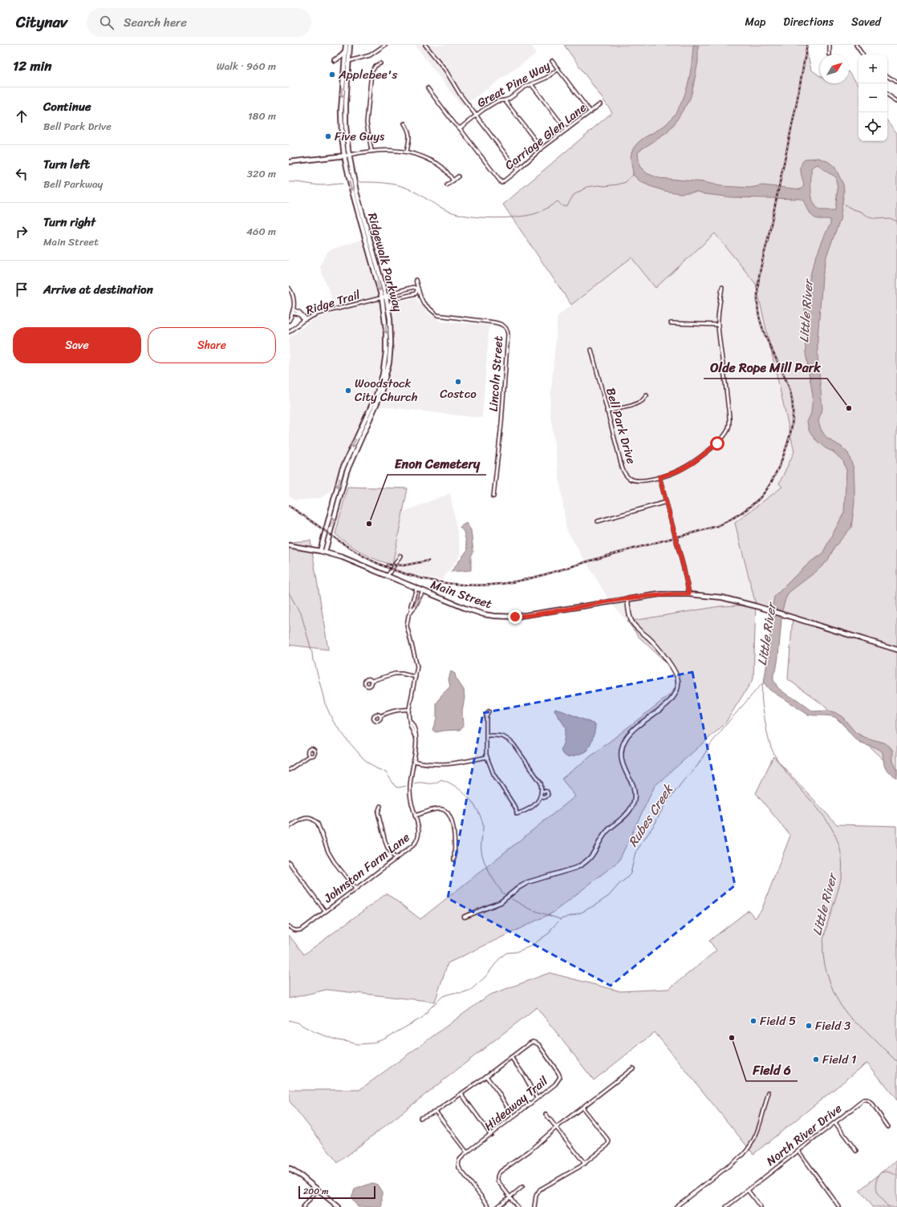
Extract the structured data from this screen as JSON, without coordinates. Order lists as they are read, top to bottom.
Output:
{
  "streets": {
    "main road": ["Ridgewalk Parkway", "Main Street"],
    "street": [
      "Great Pine Way",
      "Carriage Glen Lane",
      "Ridge Trail",
      "Lincoln Street",
      "Bell Park Drive",
      "Johnston Farm Lane",
      "Hideaway Trail",
      "North River Drive"
    ]
  },
  "crossings": [
    ["Great Pine Way", "Carriage Glen Lane"],
    ["Ridgewalk Parkway", "Ridge Trail"],
    ["Ridgewalk Parkway", "Main Street"],
    ["Ridge Trail", "Lincoln Street"],
    ["Main Street", "Johnston Farm Lane"]
  ],
  "water": ["Little River", "Rubes Creek"],
  "places": [
    "Applebee's",
    "Five Guys",
    "Costco",
    "Woodstock City Church",
    "Olde Rope Mill Park",
    "Enon Cemetery",
    "Field 5",
    "Field 3",
    "Field 6",
    "Field 1"
  ],
  "scale_bar": "200 m",
  "north": "top right",
  "page": {
    "header": "Citynav",
    "search": "Search here",
    "nav": ["Map", "Directions", "Saved"],
    "heading": ["12 min", "Walk · 960 m"],
    "map_buttons": ["+", "−"],
    "list": [
      ["Continue", "Bell Park Drive", "180 m"],
      ["Turn left", "Bell Parkway", "320 m"],
      ["Turn right", "Main Street", "460 m"],
      "Arrive at destination"
    ],
    "buttons": ["Save", "Share"],
    "scale": "200 m"
  }
}
